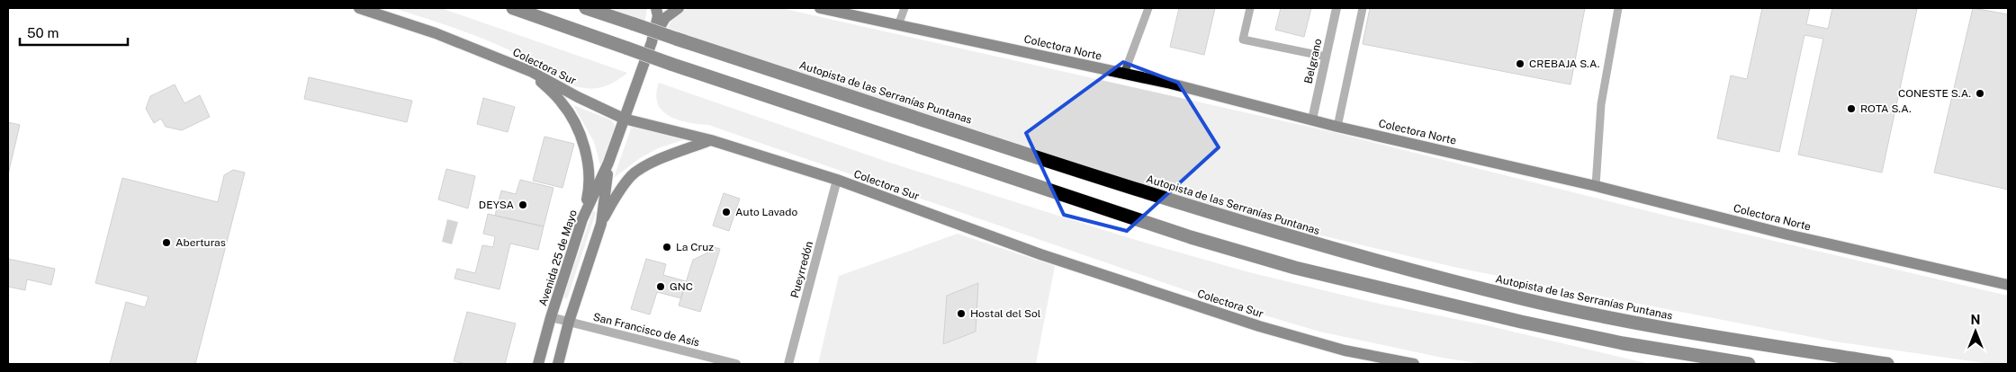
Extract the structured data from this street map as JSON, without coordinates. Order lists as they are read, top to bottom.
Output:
{
  "streets": {
    "highway": ["Autopista de las Serranías Puntanas"],
    "main road": ["Colectora Norte", "Colectora Sur", "Avenida 25 de Mayo"],
    "street": ["Belgrano", "Pueyrredón", "San Francisco de Asís"]
  },
  "crossings": [
    ["Colectora Norte", "Belgrano"],
    ["Colectora Sur", "Avenida 25 de Mayo"],
    ["Colectora Sur", "Pueyrredón"],
    ["Avenida 25 de Mayo", "San Francisco de Asís"]
  ],
  "places": [
    "CREBAJA S.A.",
    "CONESTE S.A.",
    "ROTA S.A.",
    "DEYSA",
    "Auto Lavado",
    "Aberturas",
    "La Cruz",
    "GNC",
    "Hostal del Sol"
  ],
  "scale_bar": "50 m",
  "north": "top"
}
